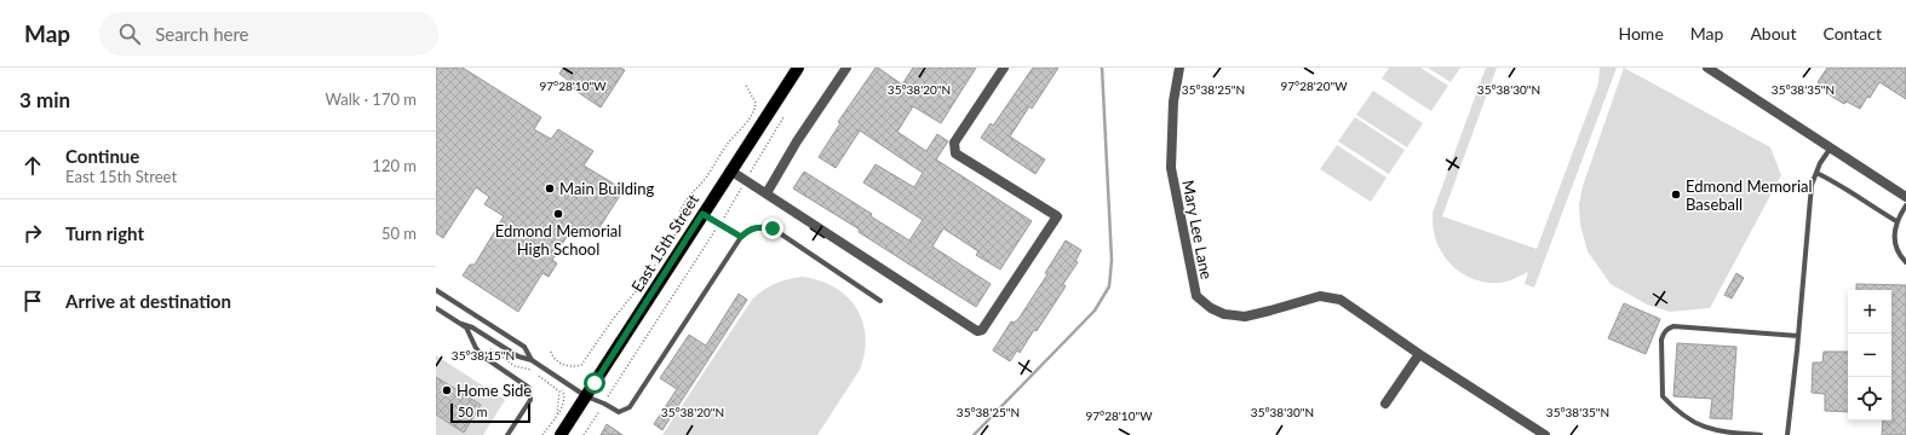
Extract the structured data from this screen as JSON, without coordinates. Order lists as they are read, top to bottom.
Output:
{
  "streets": {
    "main road": ["East 15th Street"],
    "street": ["Mary Lee Lane"]
  },
  "places": [
    "Main Building",
    "Edmond Memorial Baseball",
    "Edmond Memorial High School",
    "Home Side"
  ],
  "scale_bar": "50 m",
  "page": {
    "header": "Map",
    "search": "Search here",
    "nav": [
      "Home",
      "Map",
      "About",
      "Contact"
    ],
    "heading": ["3 min", "Walk · 170 m"],
    "list": [
      ["Continue", "East 15th Street", "120 m"],
      ["Turn right", "50 m"],
      "Arrive at destination"
    ],
    "map_buttons": ["+", "−"],
    "scale": "50 m"
  },
  "coordinates": [
    "97°28'10\"W",
    "97°28'20\"W",
    "35°38'25\"N",
    "35°38'30\"N",
    "35°38'35\"N",
    "35°38'20\"N",
    "35°38'15\"N"
  ]
}
